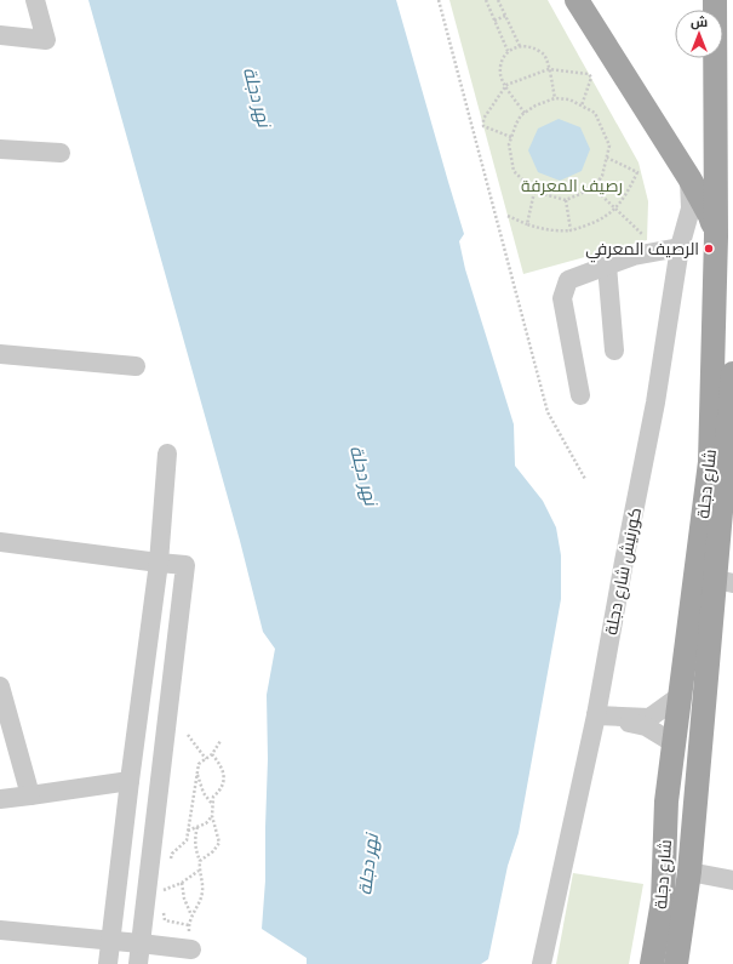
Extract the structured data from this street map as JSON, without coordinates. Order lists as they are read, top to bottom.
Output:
{
  "streets": {
    "main road": ["شارع دجلة"],
    "street": ["كورنيش شارع دجلة"]
  },
  "water": ["نهر دجلة"],
  "parks": ["رصيف المعرفة"],
  "places": ["الرصيف المعرفي"],
  "north": "top"
}
